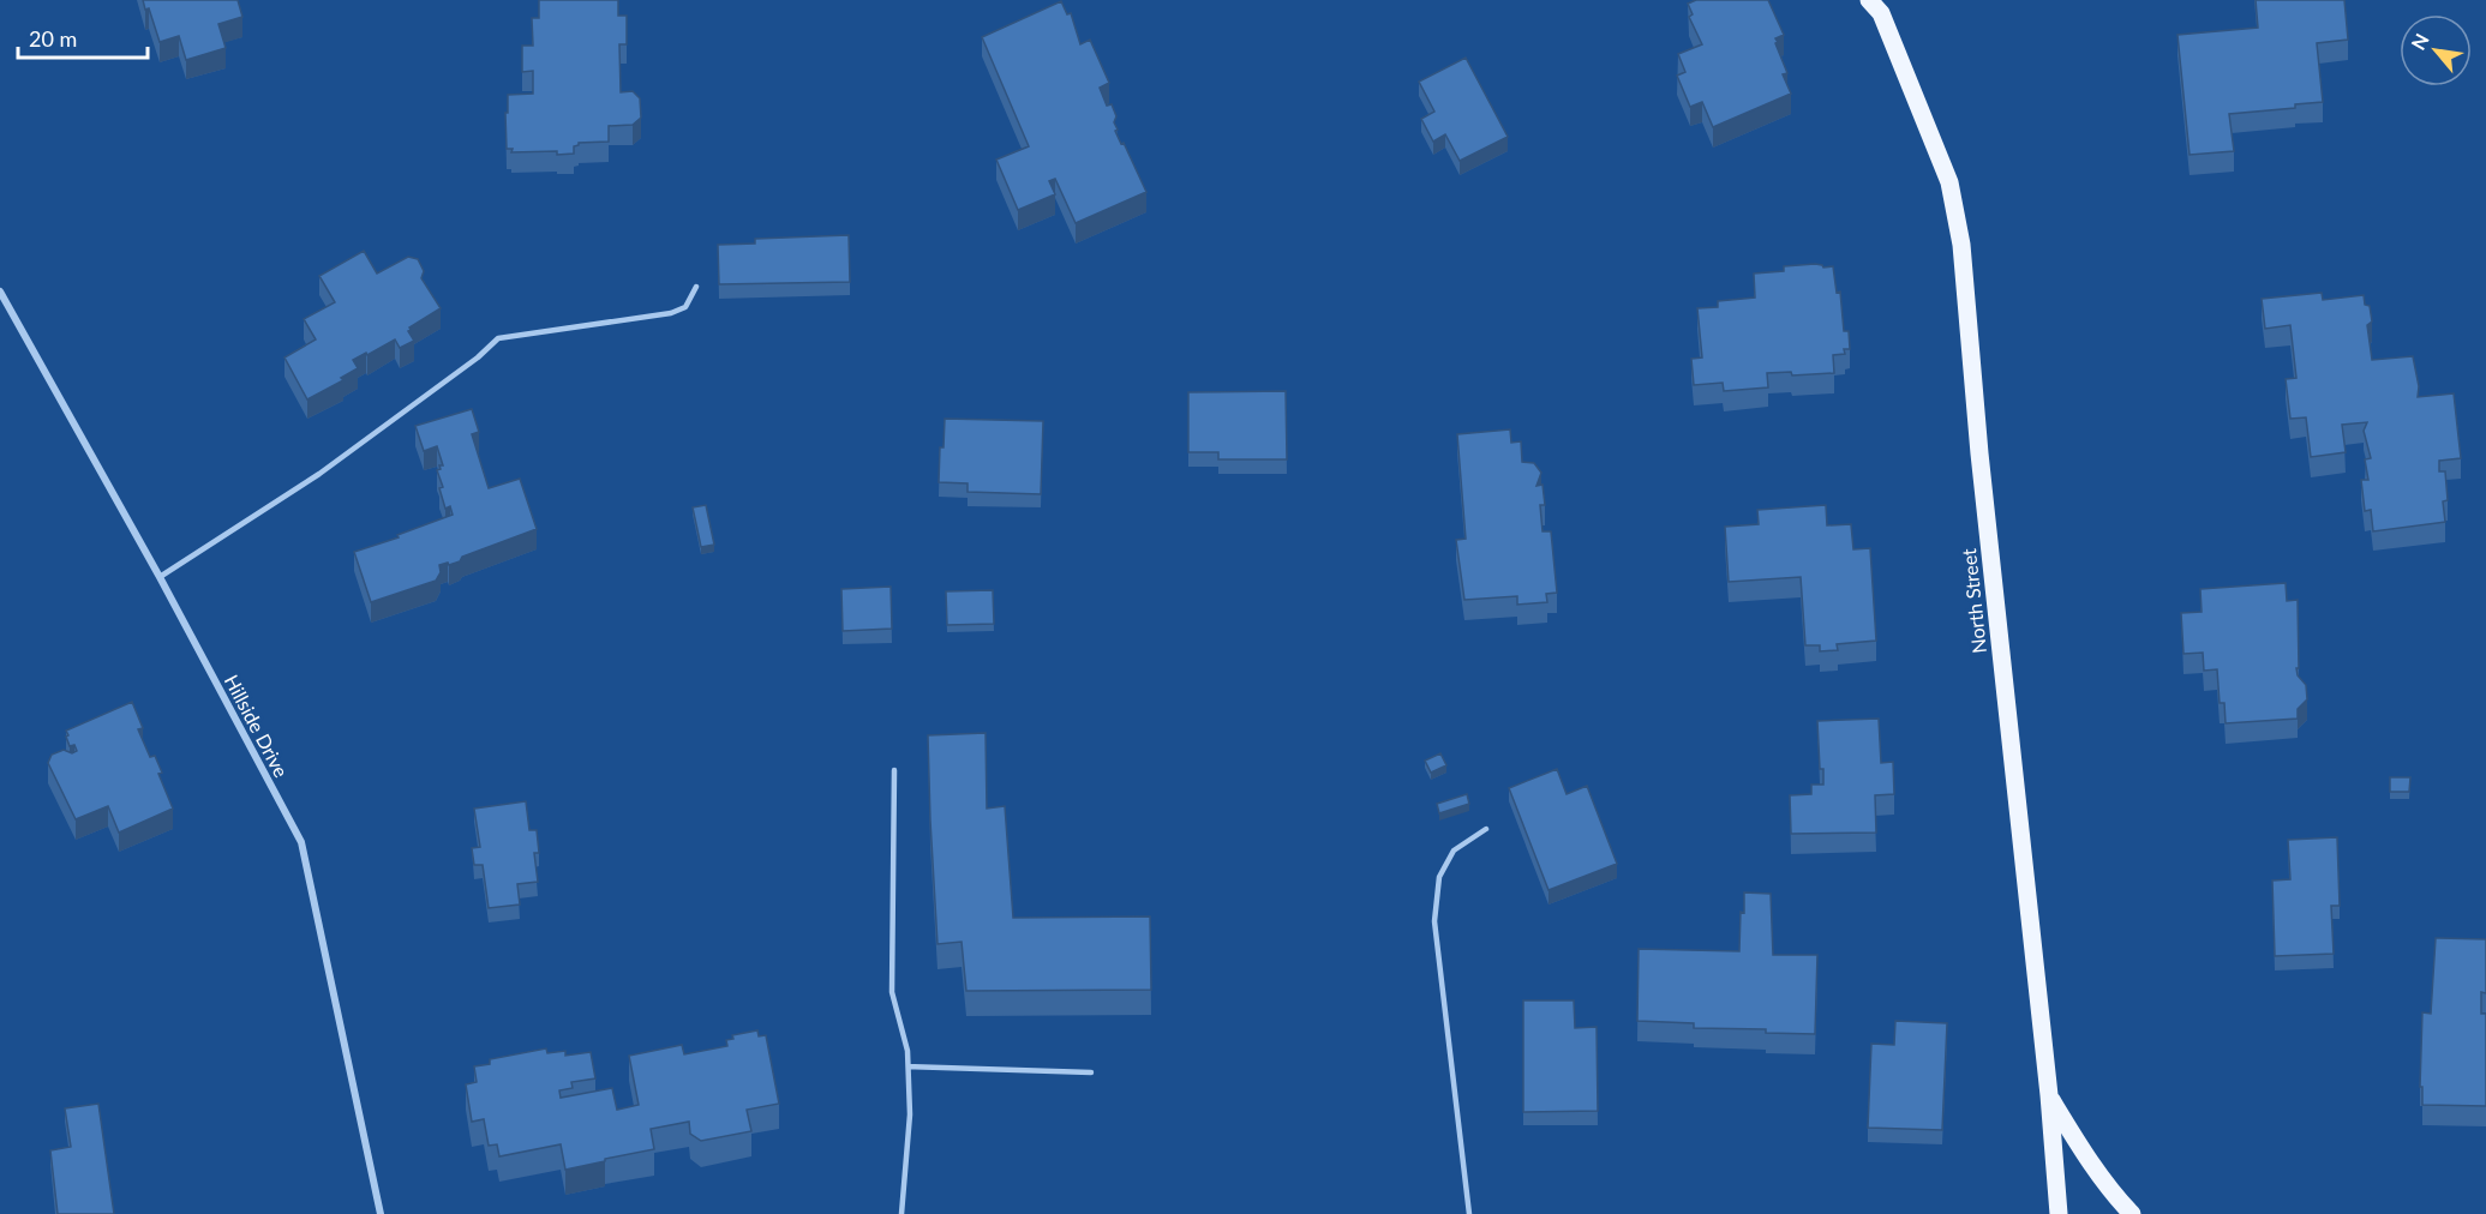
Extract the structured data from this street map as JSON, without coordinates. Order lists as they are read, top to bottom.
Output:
{
  "streets": {
    "main road": ["North Street"],
    "street": ["Hillside Drive"]
  },
  "scale_bar": "20 m",
  "north": "top left"
}
